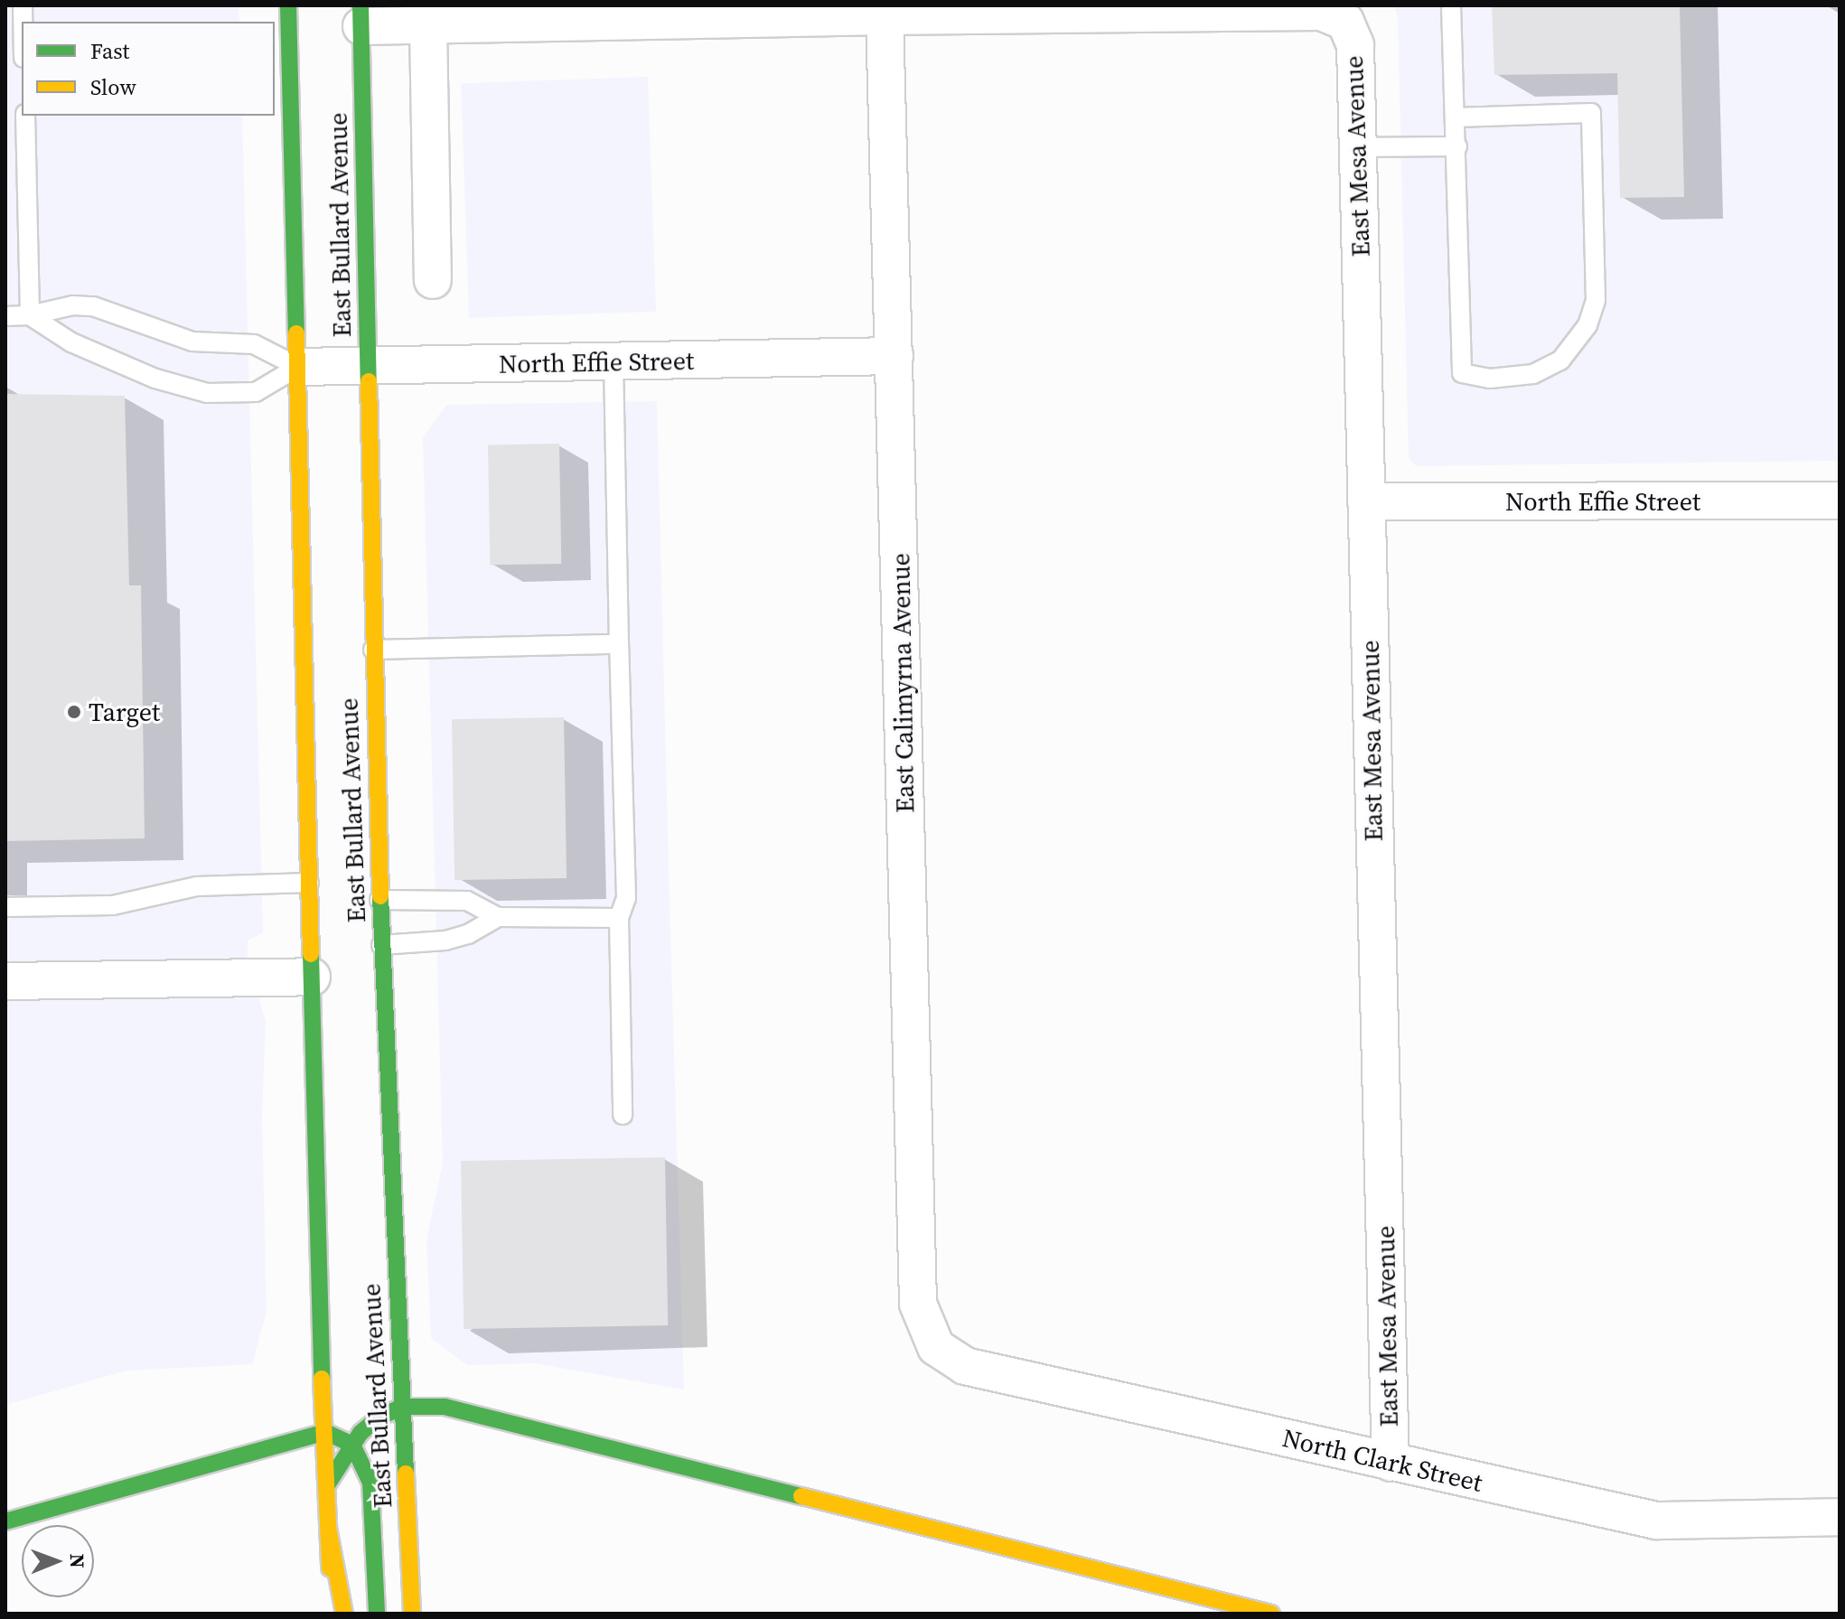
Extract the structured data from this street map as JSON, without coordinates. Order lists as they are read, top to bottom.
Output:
{
  "streets": {
    "main road": ["East Bullard Avenue"],
    "street": [
      "East Mesa Avenue",
      "North Effie Street",
      "East Calimyrna Avenue",
      "North Clark Street"
    ]
  },
  "crossings": [
    ["East Mesa Avenue", "North Effie Street"],
    ["East Mesa Avenue", "East Calimyrna Avenue"],
    ["East Mesa Avenue", "North Clark Street"],
    ["East Bullard Avenue", "North Effie Street"],
    ["North Effie Street", "East Calimyrna Avenue"],
    ["East Calimyrna Avenue", "North Clark Street"]
  ],
  "places": ["Target"],
  "legend": ["Fast", "Slow"],
  "north": "right"
}
